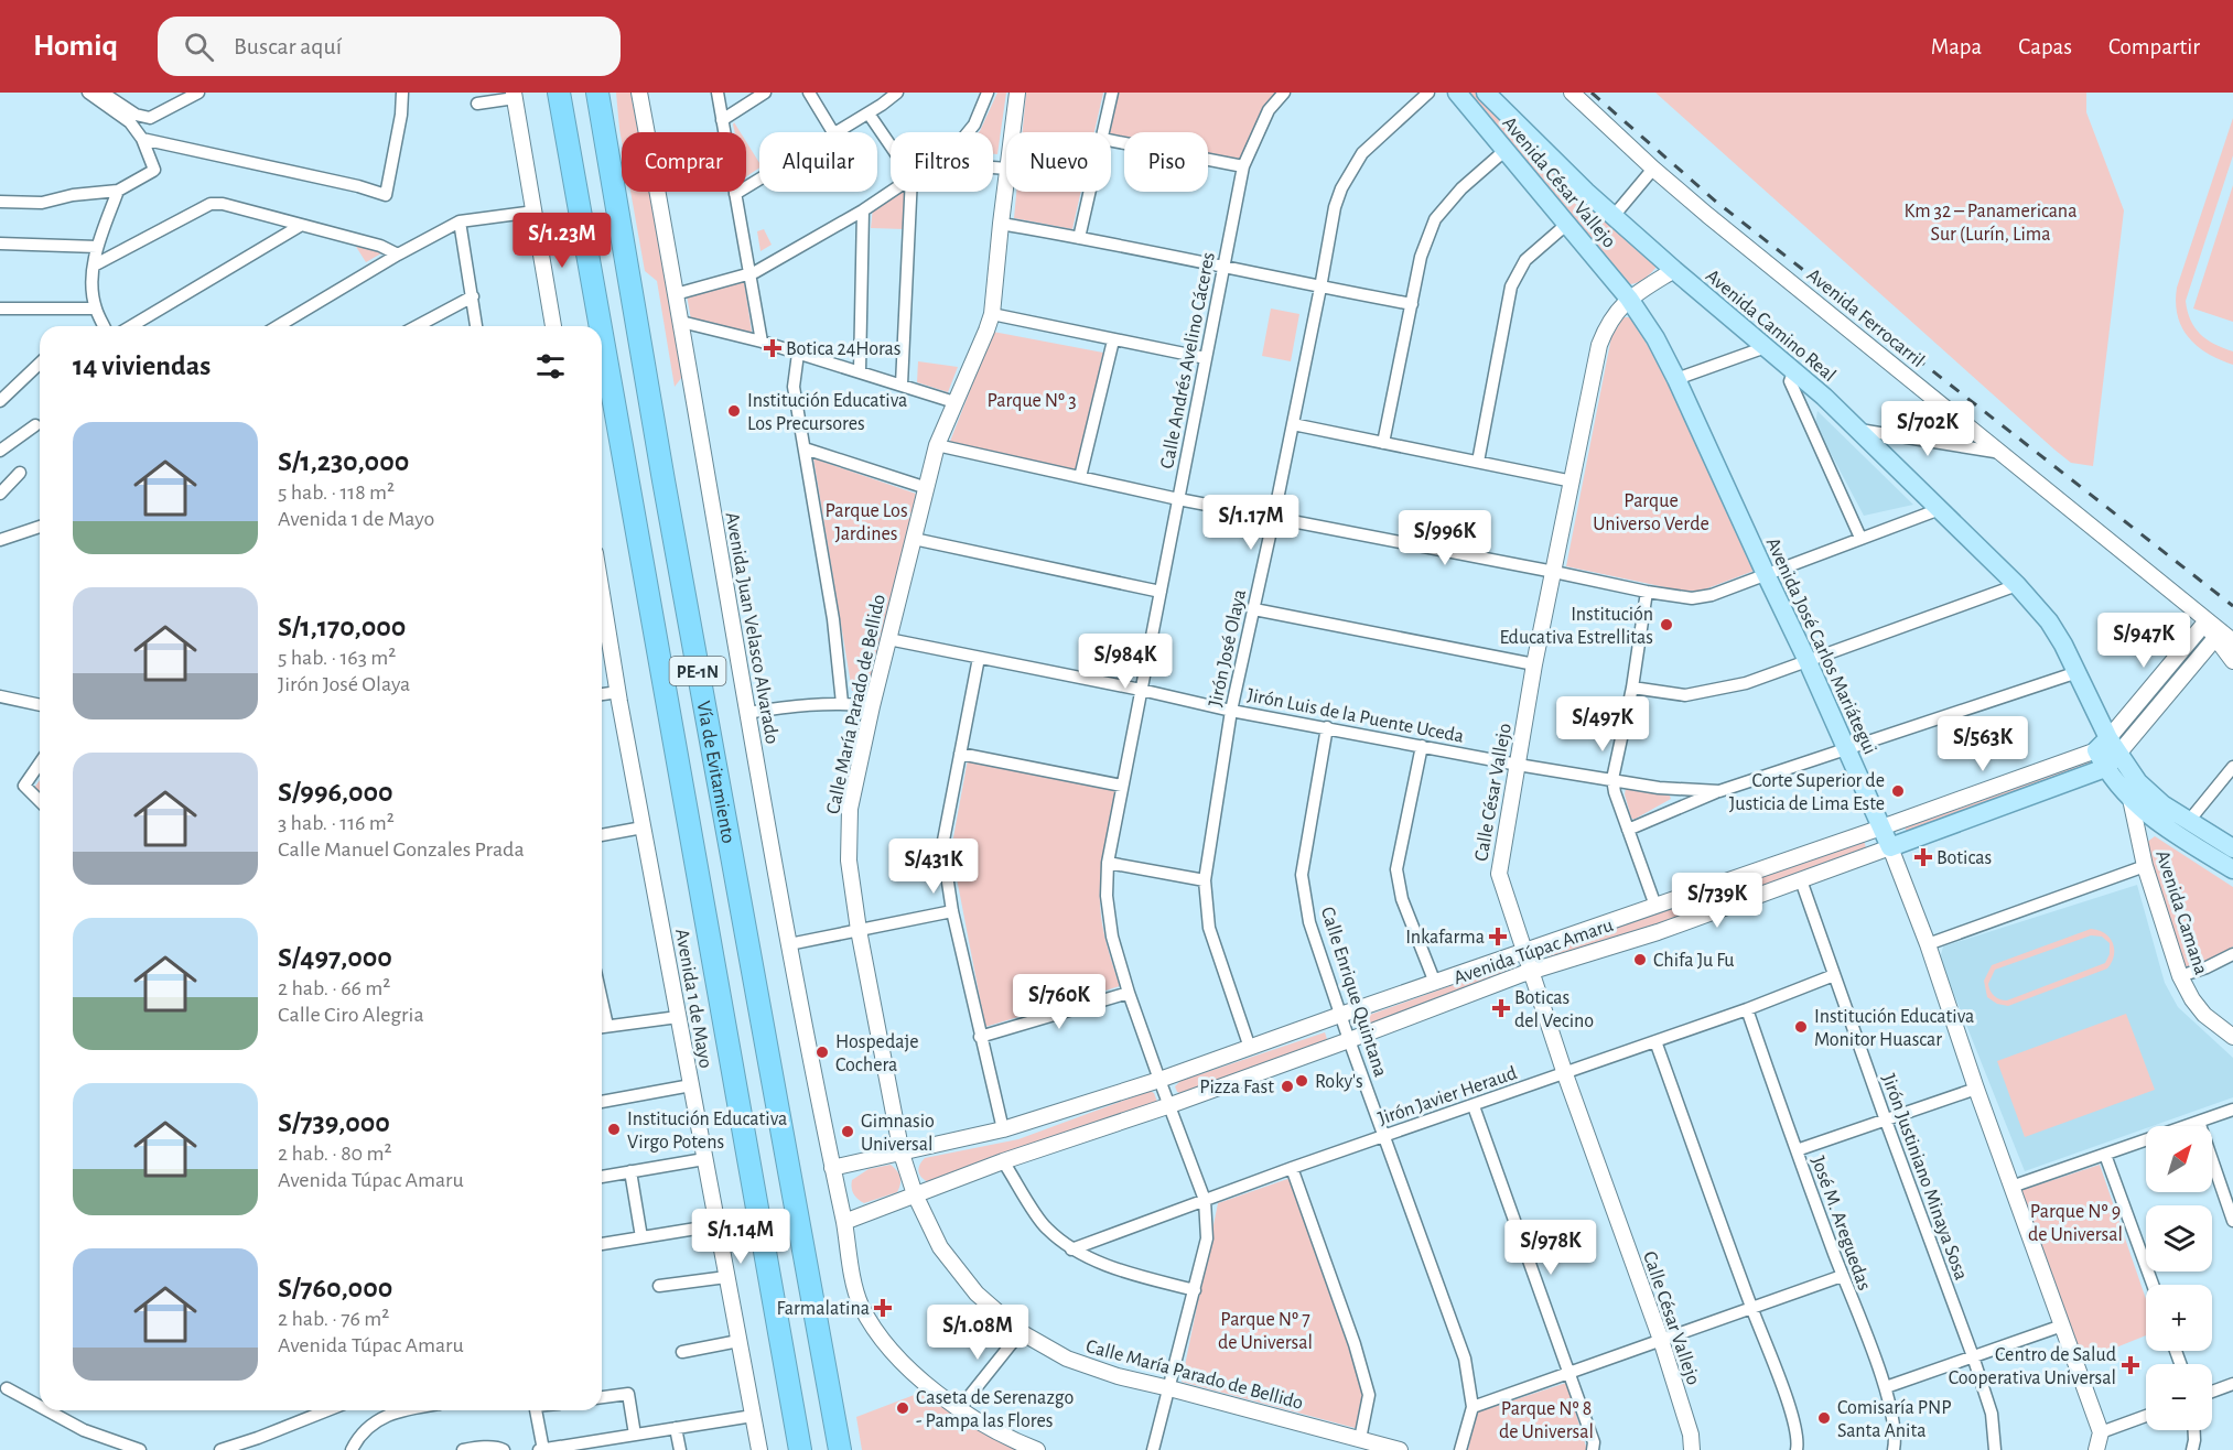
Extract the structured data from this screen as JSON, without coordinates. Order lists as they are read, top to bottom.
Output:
{
  "streets": {
    "highway": ["PE-1N", "Vía de Evitamiento"],
    "main road": [
      "Avenida César Vallejo",
      "Avenida Camino Real",
      "Avenida José Carlos Mariátegui",
      "Avenida Túpac Amaru"
    ],
    "street": [
      "Avenida Ferrocarril",
      "Calle Andrés Avelino Cáceres",
      "Avenida Juan Velasco Alvarado",
      "Jirón José Olaya",
      "Calle María Parado de Bellido",
      "Jirón Luis de la Puente Uceda",
      "Calle César Vallejo",
      "Avenida Camana",
      "Calle Enrique Quintana",
      "Avenida 1 de Mayo",
      "Jirón Javier Heraud",
      "Jirón Justiniano Minaya Sosa",
      "José M. Areguedas"
    ]
  },
  "crossings": [
    ["Avenida César Vallejo", "Avenida Camino Real"],
    ["Avenida César Vallejo", "Avenida José Carlos Mariátegui"],
    ["Avenida César Vallejo", "Calle César Vallejo"],
    ["Avenida Ferrocarril", "Avenida Túpac Amaru"],
    ["Avenida Camino Real", "Jirón Luis de la Puente Uceda"],
    ["Avenida Camino Real", "Calle César Vallejo"],
    ["Avenida Camino Real", "Avenida Camana"],
    ["Avenida Camino Real", "Avenida Túpac Amaru"],
    ["Calle Andrés Avelino Cáceres", "Calle María Parado de Bellido"],
    ["Calle Andrés Avelino Cáceres", "Jirón Luis de la Puente Uceda"],
    ["Calle Andrés Avelino Cáceres", "Avenida Túpac Amaru"],
    ["Calle Andrés Avelino Cáceres", "Jirón Javier Heraud"],
    ["Avenida Juan Velasco Alvarado", "Avenida Túpac Amaru"],
    ["Avenida José Carlos Mariátegui", "Jirón Luis de la Puente Uceda"],
    ["Avenida José Carlos Mariátegui", "Calle César Vallejo"],
    ["Avenida José Carlos Mariátegui", "Avenida Túpac Amaru"],
    ["Jirón José Olaya", "Jirón Luis de la Puente Uceda"],
    ["Jirón José Olaya", "Avenida Túpac Amaru"],
    ["Calle María Parado de Bellido", "Jirón Luis de la Puente Uceda"],
    ["Calle María Parado de Bellido", "Avenida Túpac Amaru"],
    ["Jirón Luis de la Puente Uceda", "Calle César Vallejo"],
    ["Jirón Luis de la Puente Uceda", "Calle Enrique Quintana"],
    ["Calle César Vallejo", "Avenida Túpac Amaru"],
    ["Calle César Vallejo", "Jirón Javier Heraud"],
    ["Avenida Túpac Amaru", "Calle Enrique Quintana"],
    ["Avenida Túpac Amaru", "Jirón Justiniano Minaya Sosa"],
    ["Calle Enrique Quintana", "Jirón Javier Heraud"],
    ["Jirón Javier Heraud", "Jirón Justiniano Minaya Sosa"],
    ["Jirón Javier Heraud", "José M. Areguedas"]
  ],
  "parks": [
    "Km 32 – Panamericana Sur (Lurín, Lima",
    "Parque Nº 3",
    "Parque Universo Verde",
    "Parque Los Jardines",
    "Parque Nº 9 de Universal",
    "Parque Nº 7 de Universal",
    "Parque Nº 8 de Universal"
  ],
  "places": {
    "health": [
      "Botica 24Horas",
      "Boticas",
      "Inkafarma",
      "Boticas del Vecino",
      "Farmalatina",
      "Centro de Salud Cooperativa Universal"
    ],
    "other": [
      "Institución Educativa Los Precursores",
      "Institución Educativa Estrellitas",
      "Corte Superior de Justicia de Lima Este",
      "Chifa Ju Fu",
      "Institución Educativa Monitor Huascar",
      "Hospedaje Cochera",
      "Roky's",
      "Pizza Fast",
      "Institución Educativa Virgo Potens",
      "Gimnasio Universal",
      "Caseta de Serenazgo - Pampa las Flores",
      "Comisaría PNP Santa Anita"
    ]
  },
  "north": "top right",
  "page": {
    "header": "Homiq",
    "search": "Buscar aquí",
    "nav": ["Mapa", "Capas", "Compartir"],
    "chip": [
      "Comprar",
      "Alquilar",
      "Filtros",
      "Nuevo",
      "Piso"
    ],
    "price": [
      "S/1.23M",
      "S/702K",
      "S/1.17M",
      "S/996K",
      "S/947K",
      "S/984K",
      "S/497K",
      "S/563K",
      "S/431K",
      "S/739K",
      "S/760K",
      "S/1.14M",
      "S/978K",
      "S/1.08M"
    ],
    "heading": "14 viviendas",
    "list": [
      {
        "name": "S/1,230,000",
        "note": "5 hab. · 118 m² · Avenida 1 de Mayo"
      },
      {
        "name": "S/1,170,000",
        "note": "5 hab. · 163 m² · Jirón José Olaya"
      },
      {
        "name": "S/996,000",
        "note": "3 hab. · 116 m² · Calle Manuel Gonzales Prada"
      },
      {
        "name": "S/497,000",
        "note": "2 hab. · 66 m² · Calle Ciro Alegria"
      },
      {
        "name": "S/739,000",
        "note": "2 hab. · 80 m² · Avenida Túpac Amaru"
      },
      {
        "name": "S/760,000",
        "note": "2 hab. · 76 m² · Avenida Túpac Amaru"
      }
    ],
    "map_buttons": ["+", "−"]
  }
}
